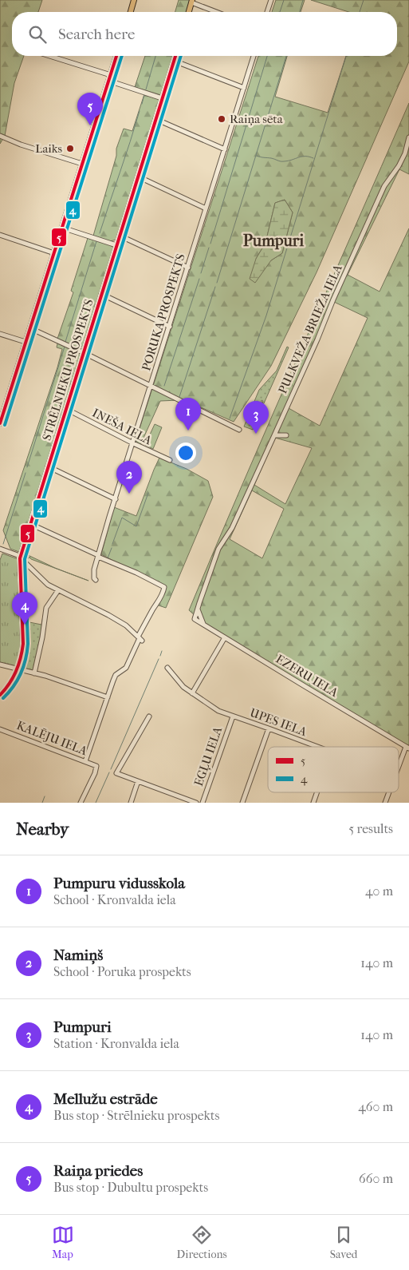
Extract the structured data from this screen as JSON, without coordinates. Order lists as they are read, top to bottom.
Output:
{
  "streets": {
    "main road": ["STRĒLNIEKU PROSPEKTS"],
    "street": [
      "PORUKA PROSPEKTS",
      "PULKVEŽA BRIEŽA IELA",
      "INEŠA IELA",
      "EZERU IELA",
      "UPES IELA",
      "KALĒJU IELA",
      "EGĻU IELA"
    ]
  },
  "crossings": [
    ["PORUKA PROSPEKTS", "INEŠA IELA"],
    ["PULKVEŽA BRIEŽA IELA", "EZERU IELA"],
    ["STRĒLNIEKU PROSPEKTS", "INEŠA IELA"],
    ["UPES IELA", "EGĻU IELA"]
  ],
  "districts": ["Pumpuri"],
  "places": ["Raiņa sēta", "Laiks"],
  "lines": ["transit line 5", "transit line 4"],
  "legend": ["5", "4"],
  "page": {
    "search": "Search here",
    "pins": [
      "5",
      "1",
      "3",
      "2",
      "4"
    ],
    "heading": ["Nearby", "5 results"],
    "list": [
      {
        "mark": "1",
        "name": "Pumpuru vidusskola",
        "note": "School · Kronvalda iela",
        "value": "40 m"
      },
      {
        "mark": "2",
        "name": "Namiņš",
        "note": "School · Poruka prospekts",
        "value": "140 m"
      },
      {
        "mark": "3",
        "name": "Pumpuri",
        "note": "Station · Kronvalda iela",
        "value": "140 m"
      },
      {
        "mark": "4",
        "name": "Mellužu estrāde",
        "note": "Bus stop · Strēlnieku prospekts",
        "value": "460 m"
      },
      {
        "mark": "5",
        "name": "Raiņa priedes",
        "note": "Bus stop · Dubultu prospekts",
        "value": "660 m"
      }
    ],
    "nav": ["Map", "Directions", "Saved"]
  }
}
